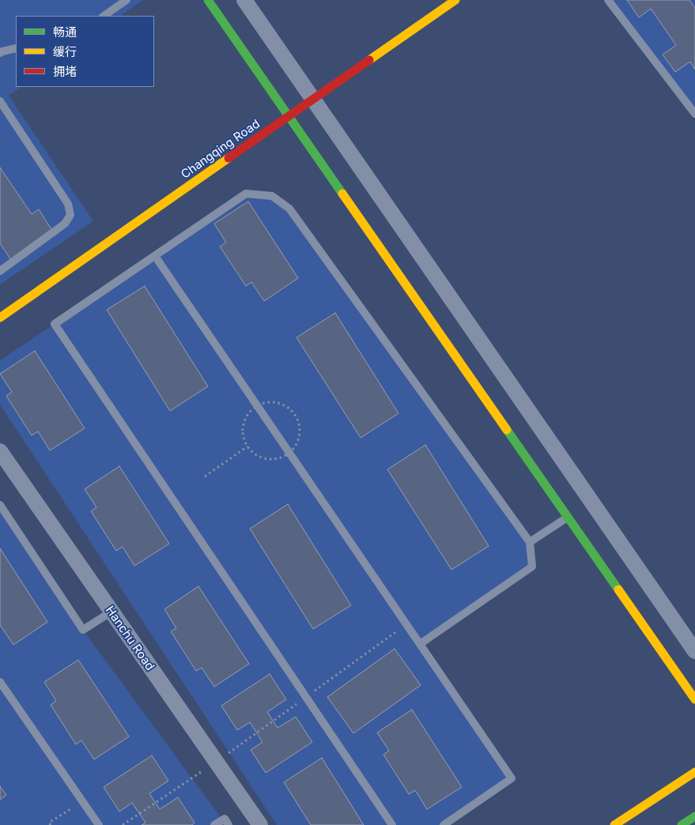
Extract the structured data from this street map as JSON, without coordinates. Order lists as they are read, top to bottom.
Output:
{
  "streets": {
    "street": ["Changqing Road", "Hanchu Road"]
  },
  "legend": ["畅通", "缓行", "拥堵"]
}
